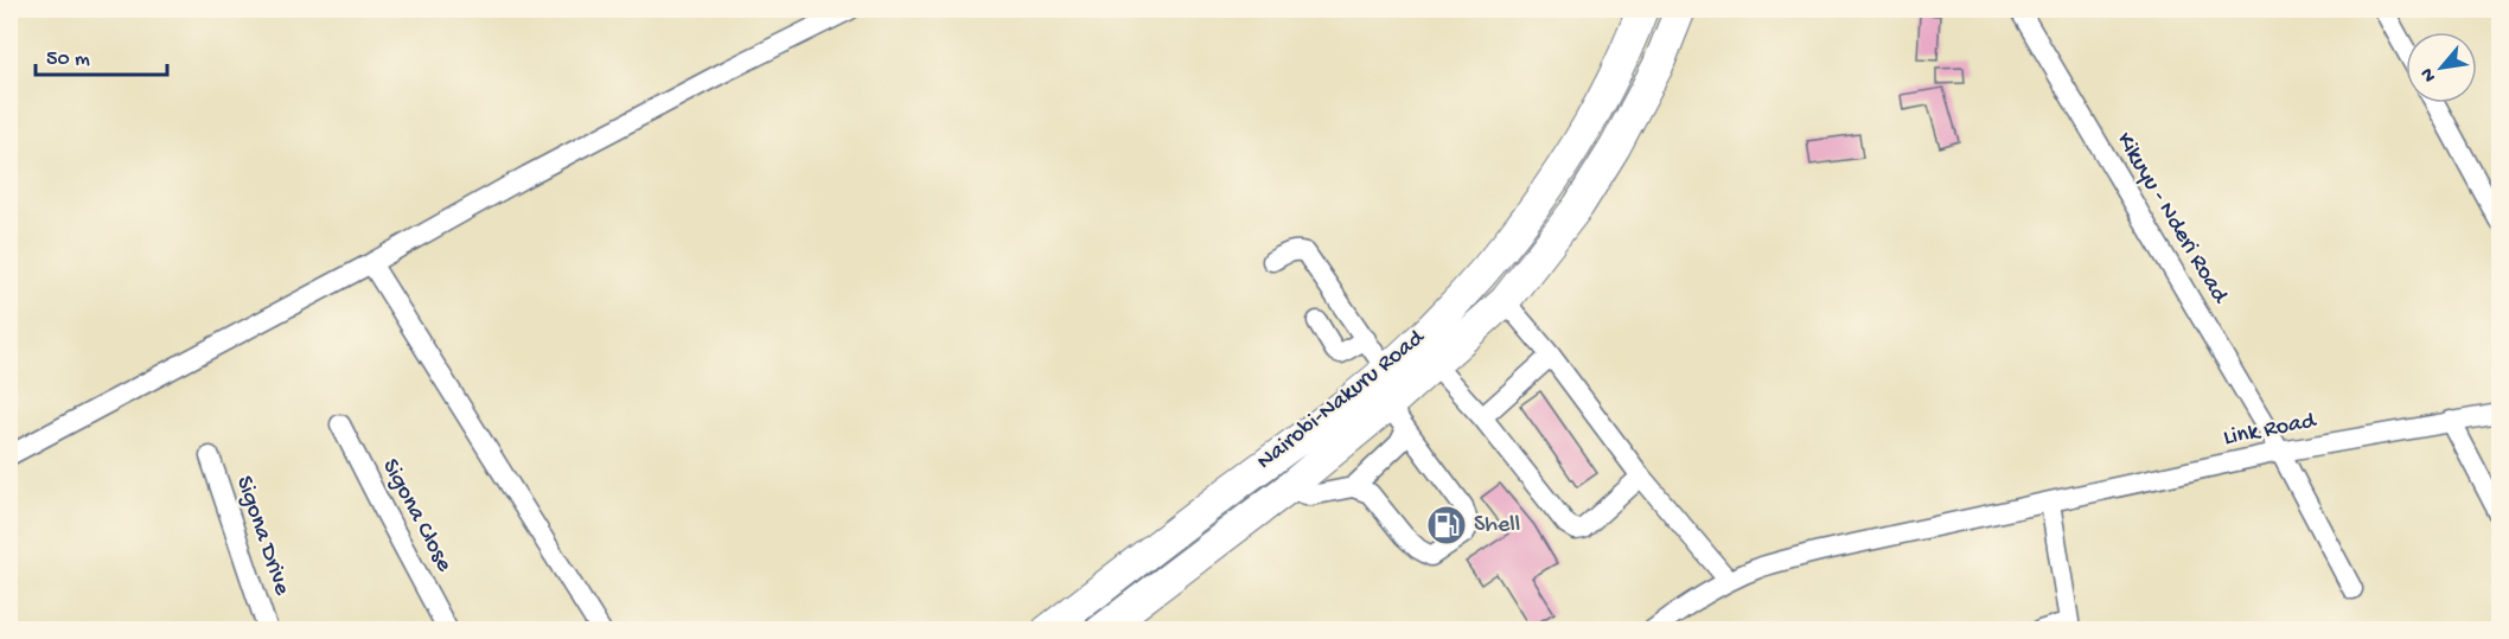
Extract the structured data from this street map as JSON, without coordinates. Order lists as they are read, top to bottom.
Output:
{
  "streets": {
    "highway": ["Nairobi-Nakuru Road"],
    "street": [
      "Kikuyu - Nderi Road",
      "Link Road",
      "Sigona Close",
      "Sigona Drive"
    ]
  },
  "crossings": [
    ["Kikuyu - Nderi Road", "Link Road"]
  ],
  "places": {
    "fuel station": ["Shell"]
  },
  "scale_bar": "50 m",
  "north": "bottom left"
}
